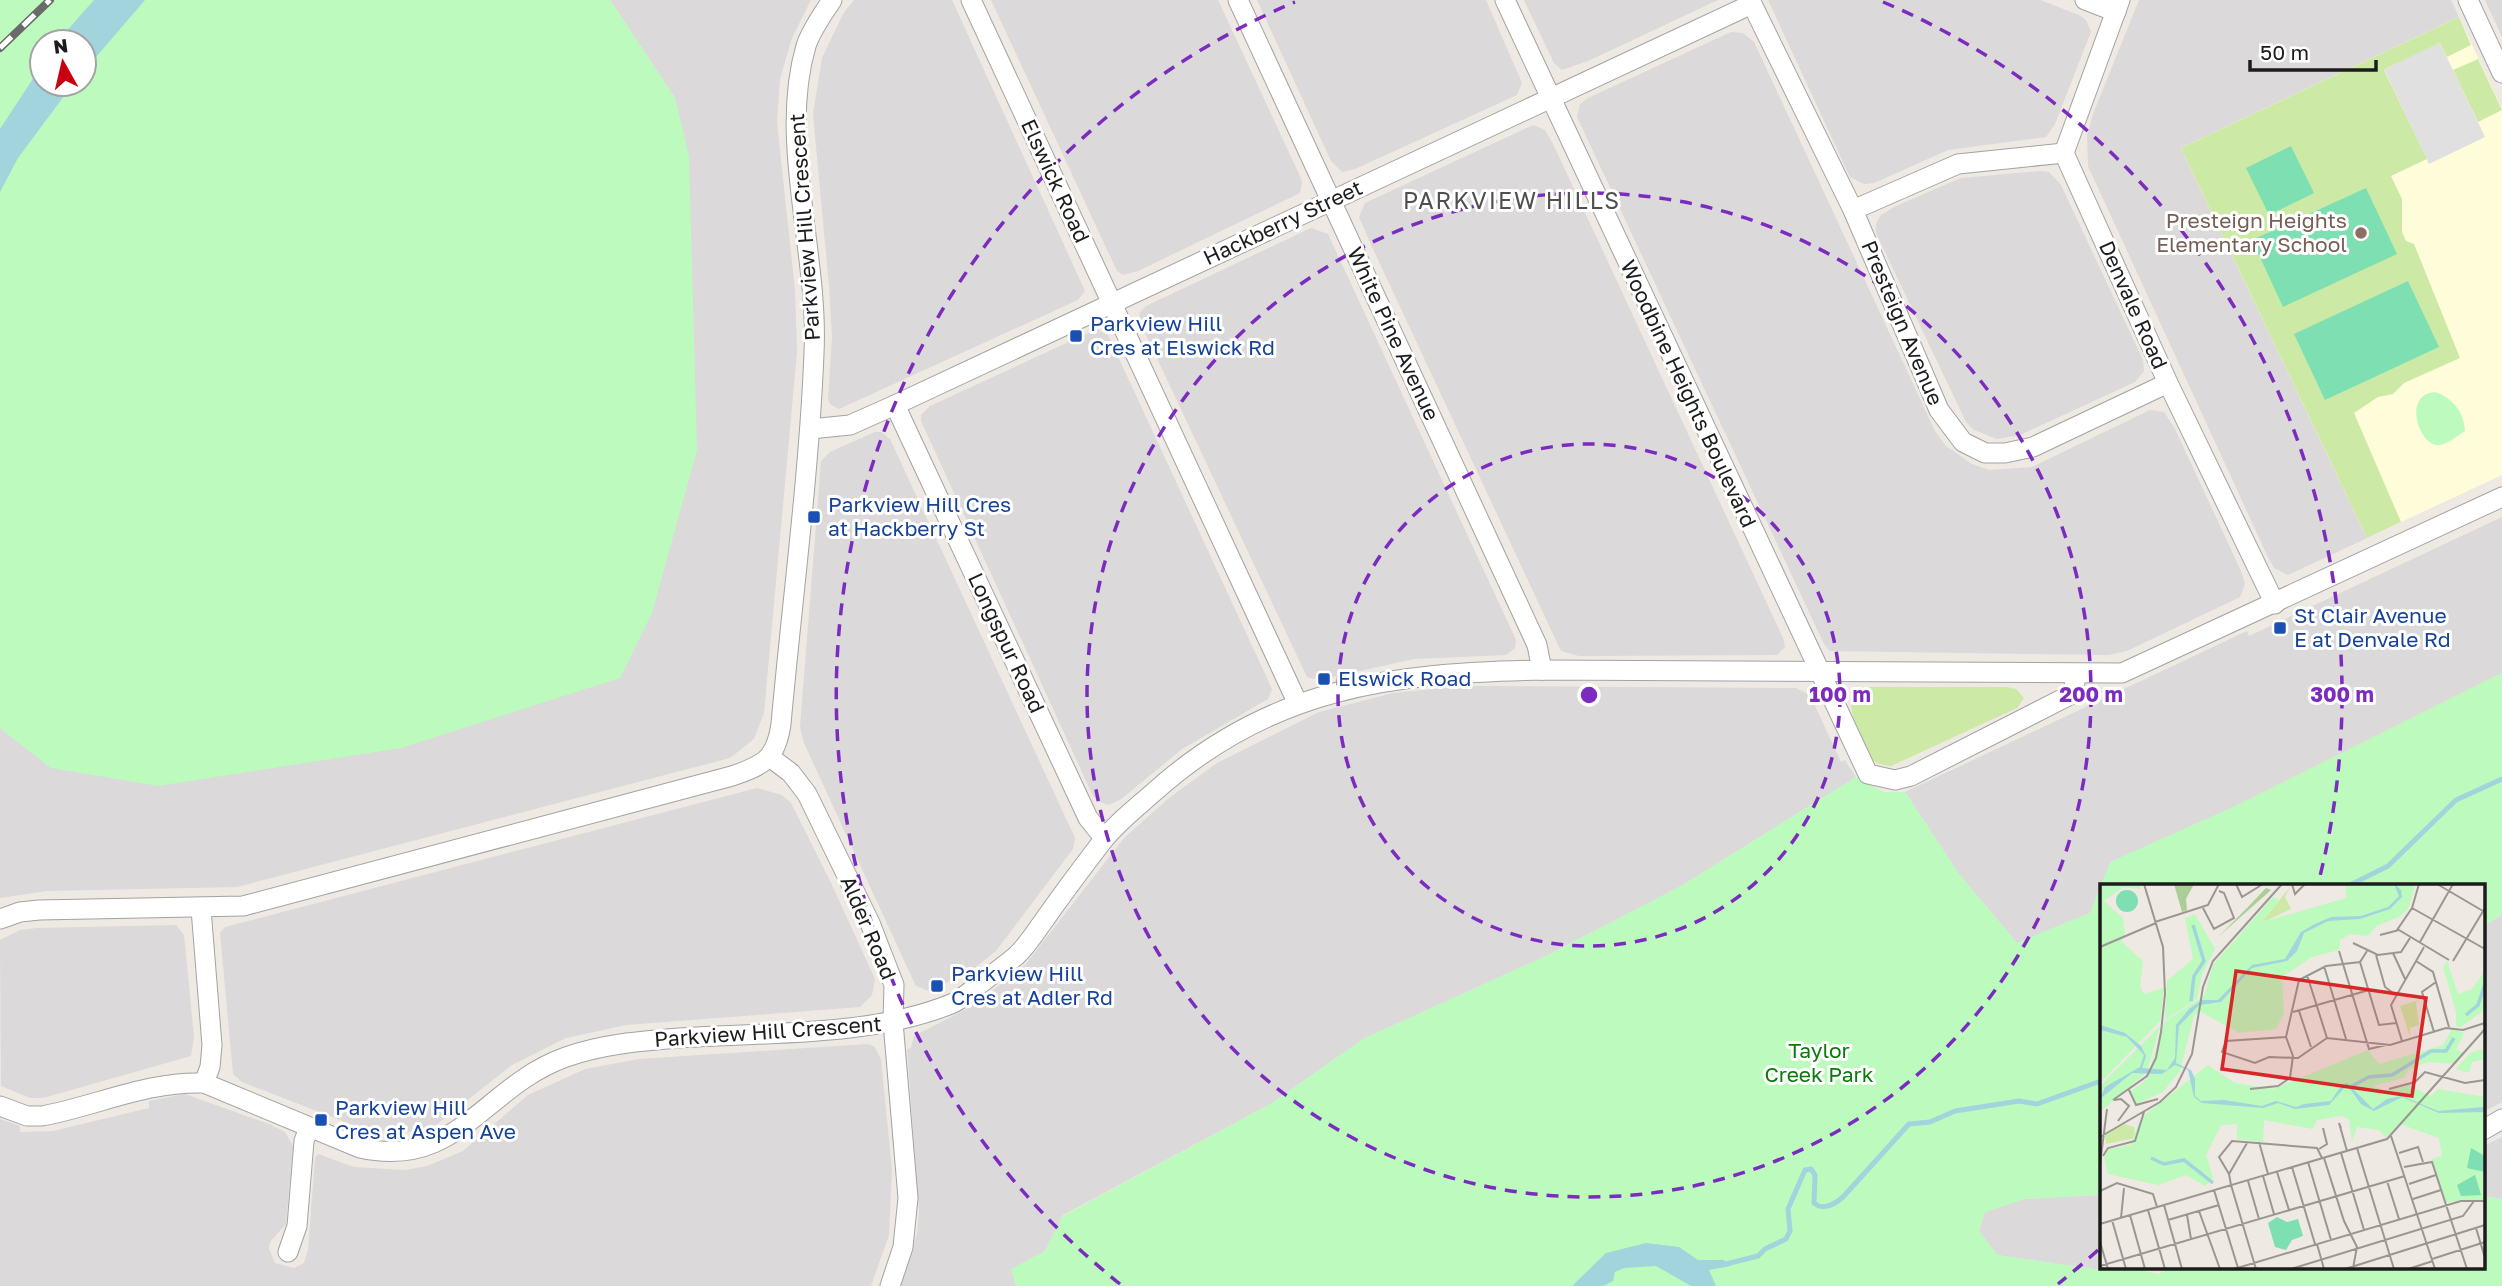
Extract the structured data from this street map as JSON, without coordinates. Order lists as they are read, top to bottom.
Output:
{
  "streets": {
    "street": [
      "Elswick Road",
      "Hackberry Street",
      "Parkview Hill Crescent",
      "Denvale Road",
      "Presteign Avenue",
      "White Pine Avenue",
      "Woodbine Heights Boulevard",
      "Longspur Road",
      "Alder Road"
    ]
  },
  "crossings": [
    ["Elswick Road", "Hackberry Street"],
    ["Elswick Road", "Parkview Hill Crescent"],
    ["Hackberry Street", "Parkview Hill Crescent"],
    ["Hackberry Street", "Presteign Avenue"],
    ["Hackberry Street", "White Pine Avenue"],
    ["Hackberry Street", "Woodbine Heights Boulevard"],
    ["Hackberry Street", "Longspur Road"],
    ["Parkview Hill Crescent", "Denvale Road"],
    ["Parkview Hill Crescent", "White Pine Avenue"],
    ["Parkview Hill Crescent", "Woodbine Heights Boulevard"],
    ["Parkview Hill Crescent", "Longspur Road"],
    ["Parkview Hill Crescent", "Alder Road"],
    ["Denvale Road", "Presteign Avenue"]
  ],
  "districts": ["PARKVIEW HILLS"],
  "parks": ["Taylor Creek Park"],
  "places": {
    "other": ["Presteign Heights Elementary School"],
    "transit": [
      "Parkview Hill Cres at Elswick Rd",
      "Parkview Hill Cres at Hackberry St",
      "St Clair Avenue E at Denvale Rd",
      "Elswick Road",
      "Parkview Hill Cres at Adler Rd",
      "Parkview Hill Cres at Aspen Ave"
    ]
  },
  "scale_bar": "50 m",
  "north": "top",
  "rings": ["100 m", "200 m", "300 m"]
}
